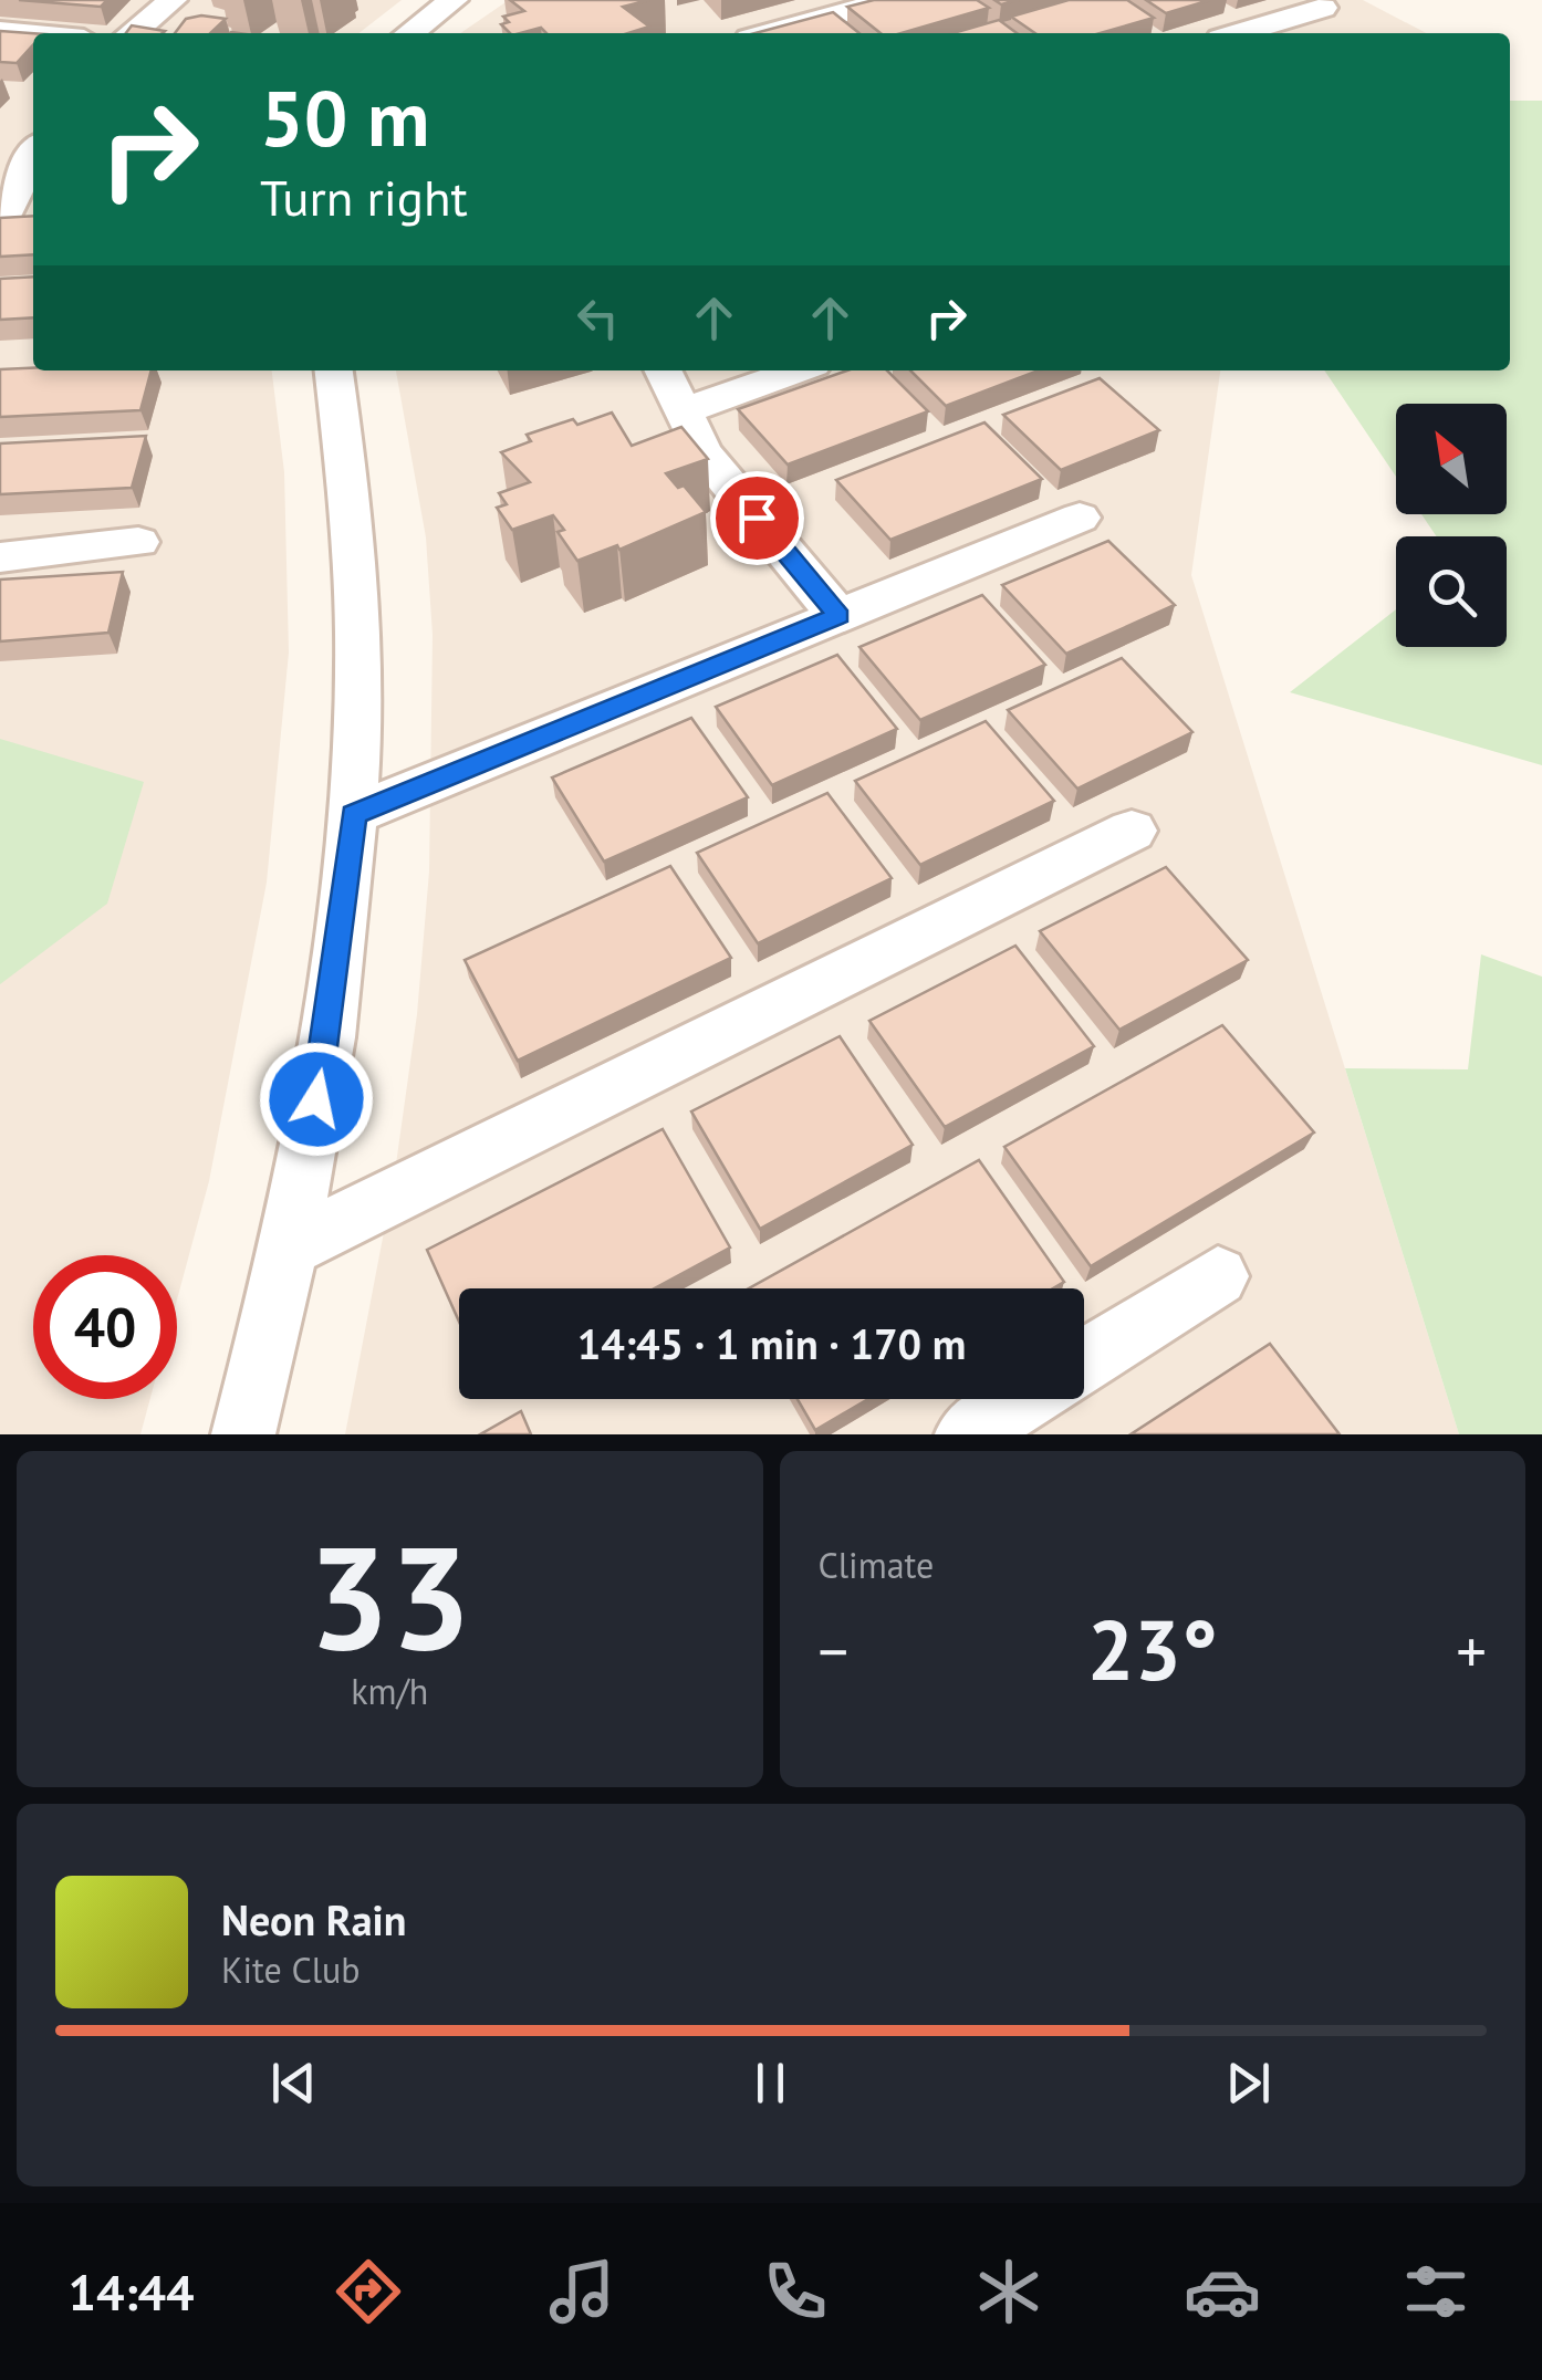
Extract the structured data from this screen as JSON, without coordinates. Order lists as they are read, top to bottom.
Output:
{
  "north": "top left",
  "page": {
    "turn": ["50 m", "Turn right"],
    "limit": "40",
    "trip": "14:45 · 1 min · 170 m",
    "tile": [
      ["33", "km/h"],
      "Climate"
    ],
    "heat": ["−", "23°", "+"],
    "song": ["Neon Rain", "Kite Club"],
    "tabs": "14:44"
  }
}
